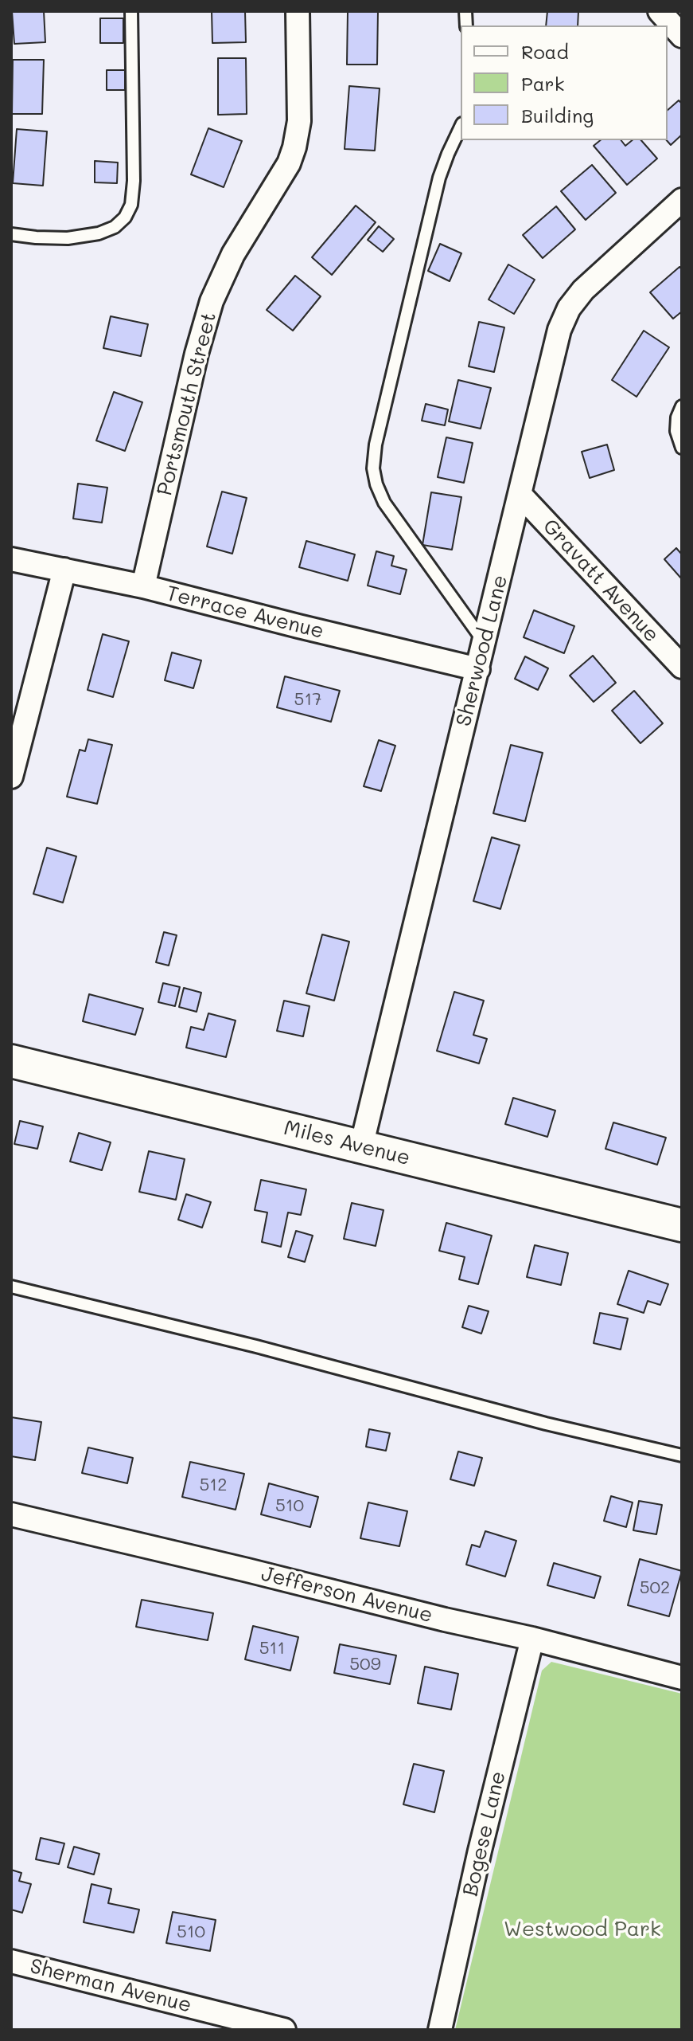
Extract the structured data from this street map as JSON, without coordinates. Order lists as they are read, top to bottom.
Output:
{
  "streets": {
    "street": [
      "Portsmouth Street",
      "Gravatt Avenue",
      "Terrace Avenue",
      "Sherwood Lane",
      "Miles Avenue",
      "Jefferson Avenue",
      "Bogese Lane",
      "Sherman Avenue"
    ]
  },
  "crossings": [
    ["Portsmouth Street", "Terrace Avenue"],
    ["Gravatt Avenue", "Sherwood Lane"],
    ["Terrace Avenue", "Sherwood Lane"],
    ["Sherwood Lane", "Miles Avenue"],
    ["Jefferson Avenue", "Bogese Lane"]
  ],
  "parks": ["Westwood Park"],
  "house_numbers": [
    "517",
    "512",
    "510",
    "502",
    "511",
    "509",
    "510"
  ],
  "legend": ["Road", "Park", "Building"]
}
